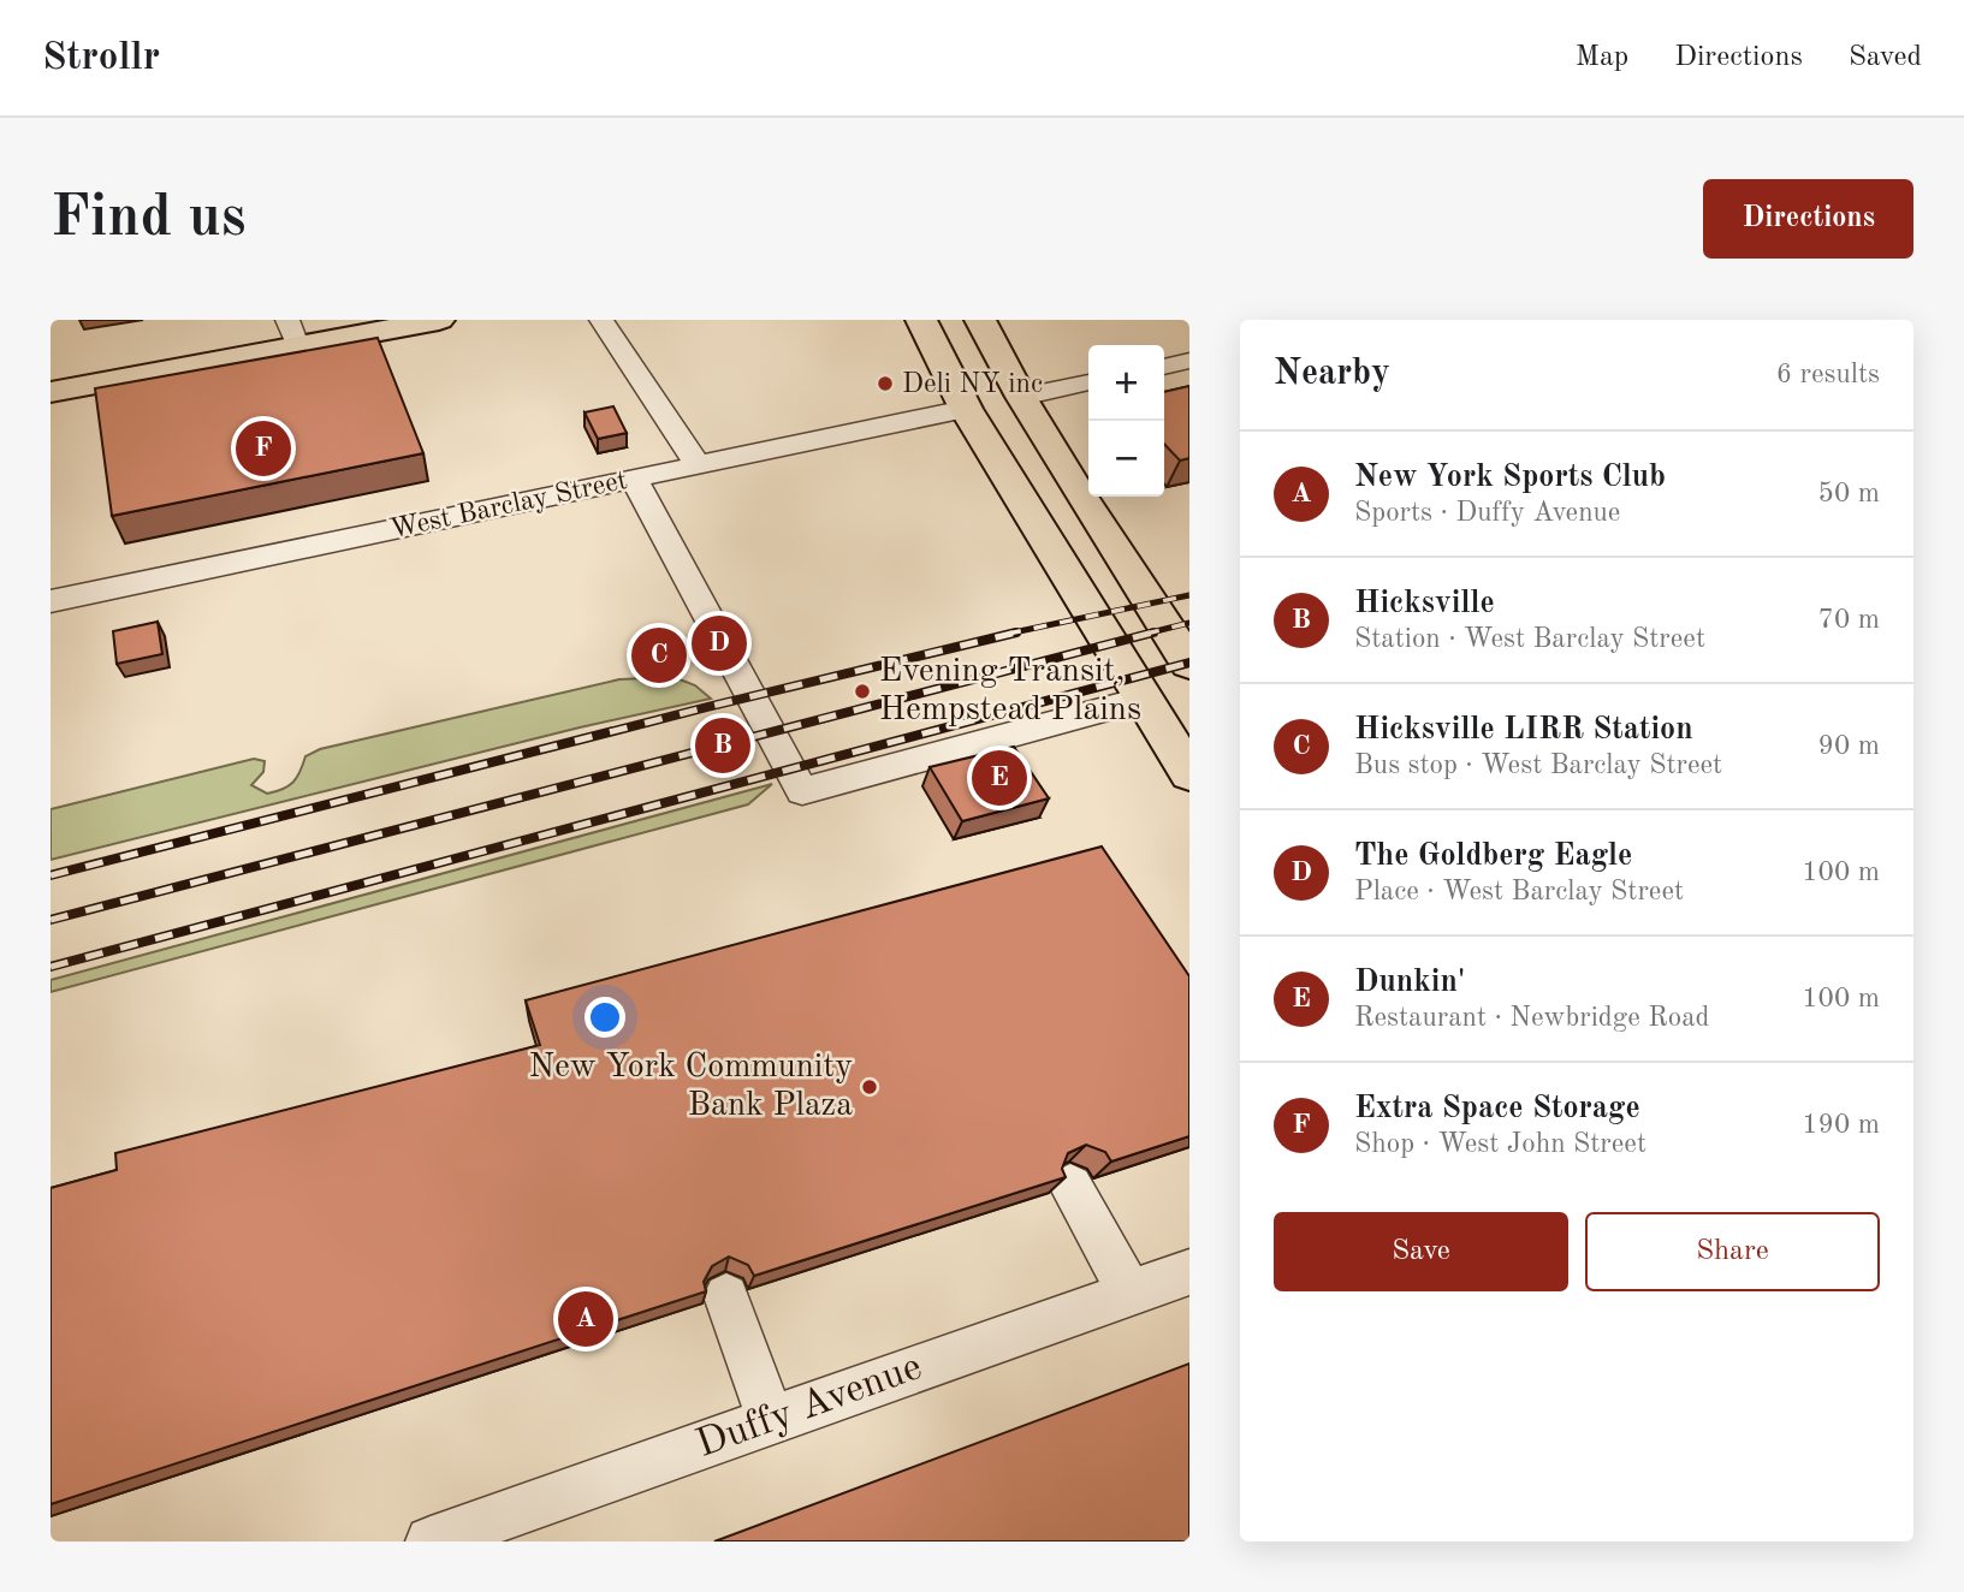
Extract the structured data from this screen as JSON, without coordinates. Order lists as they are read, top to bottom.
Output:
{
  "streets": {
    "street": ["West Barclay Street", "Duffy Avenue"]
  },
  "places": ["Deli NY inc", "Evening Transit, Hempstead Plains", "New York Community Bank Plaza"],
  "page": {
    "header": "Strollr",
    "nav": ["Map", "Directions", "Saved"],
    "buttons": [
      "Directions",
      ["Save", "Share"]
    ],
    "title": "Find us",
    "heading": ["Nearby", "6 results"],
    "map_buttons": ["+", "−"],
    "pins": [
      "F",
      "D",
      "C",
      "B",
      "E",
      "A"
    ],
    "list": [
      {
        "mark": "A",
        "name": "New York Sports Club",
        "note": "Sports · Duffy Avenue",
        "value": "50 m"
      },
      {
        "mark": "B",
        "name": "Hicksville",
        "note": "Station · West Barclay Street",
        "value": "70 m"
      },
      {
        "mark": "C",
        "name": "Hicksville LIRR Station",
        "note": "Bus stop · West Barclay Street",
        "value": "90 m"
      },
      {
        "mark": "D",
        "name": "The Goldberg Eagle",
        "note": "Place · West Barclay Street",
        "value": "100 m"
      },
      {
        "mark": "E",
        "name": "Dunkin'",
        "note": "Restaurant · Newbridge Road",
        "value": "100 m"
      },
      {
        "mark": "F",
        "name": "Extra Space Storage",
        "note": "Shop · West John Street",
        "value": "190 m"
      }
    ]
  }
}
